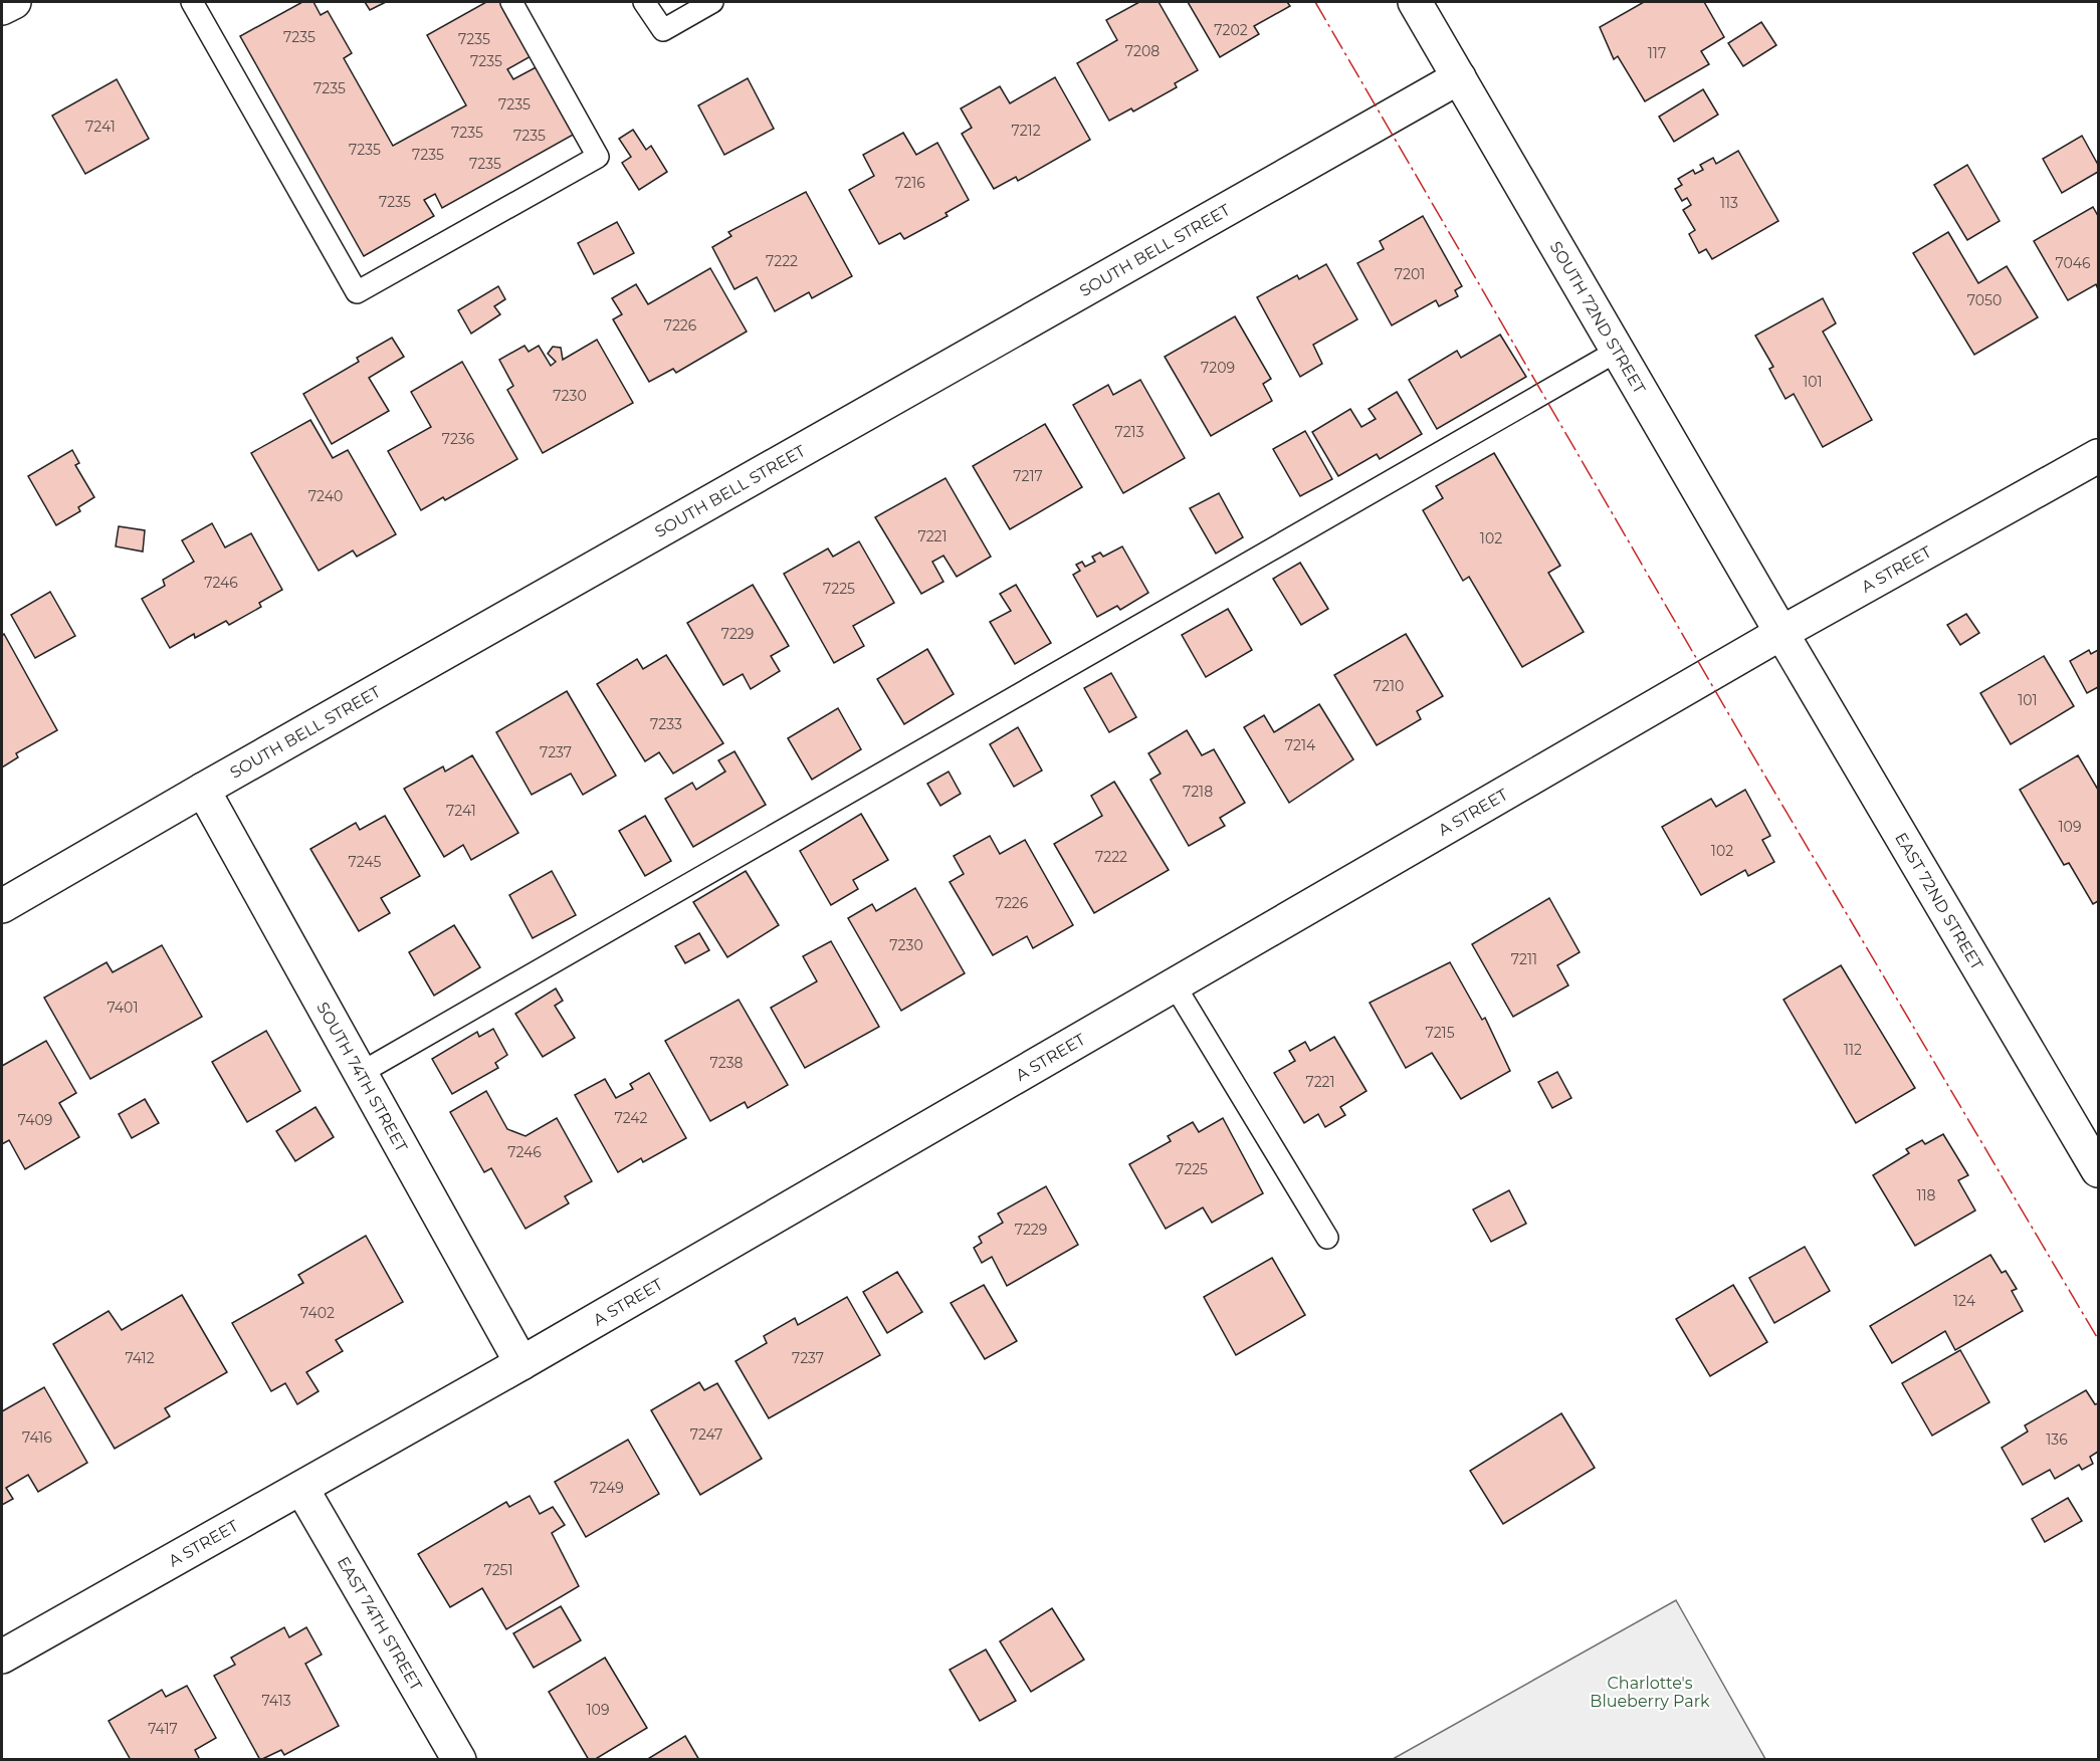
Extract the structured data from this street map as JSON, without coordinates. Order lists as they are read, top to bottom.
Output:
{
  "streets": {
    "street": [
      "SOUTH BELL STREET",
      "SOUTH 72ND STREET",
      "A STREET",
      "EAST 72ND STREET",
      "SOUTH 74TH STREET",
      "EAST 74TH STREET"
    ]
  },
  "crossings": [
    ["SOUTH BELL STREET", "SOUTH 72ND STREET"],
    ["SOUTH BELL STREET", "SOUTH 74TH STREET"],
    ["SOUTH 72ND STREET", "A STREET"],
    ["SOUTH 72ND STREET", "EAST 72ND STREET"],
    ["A STREET", "EAST 72ND STREET"],
    ["A STREET", "SOUTH 74TH STREET"],
    ["A STREET", "EAST 74TH STREET"]
  ],
  "parks": ["Charlotte's Blueberry Park"],
  "house_numbers": [
    "7202",
    "7235",
    "7235",
    "7208",
    "117",
    "7235",
    "7235",
    "7235",
    "7241",
    "7212",
    "7235",
    "7235",
    "7235",
    "7235",
    "7235",
    "7216",
    "7235",
    "113",
    "7222",
    "7046",
    "7201",
    "7050",
    "7226",
    "7209",
    "101",
    "7230",
    "7213",
    "7236",
    "7217",
    "7240",
    "7221",
    "102",
    "7246",
    "7225",
    "7229",
    "7210",
    "101",
    "7233",
    "7214",
    "7237",
    "7218",
    "7241",
    "109",
    "102",
    "7222",
    "7245",
    "7226",
    "7230",
    "7211",
    "7401",
    "7215",
    "112",
    "7238",
    "7221",
    "7242",
    "7409",
    "7246",
    "7225",
    "118",
    "7229",
    "124",
    "7402",
    "7412",
    "7237",
    "7247",
    "7416",
    "136",
    "7249",
    "7251",
    "7413",
    "109",
    "7417"
  ]
}
